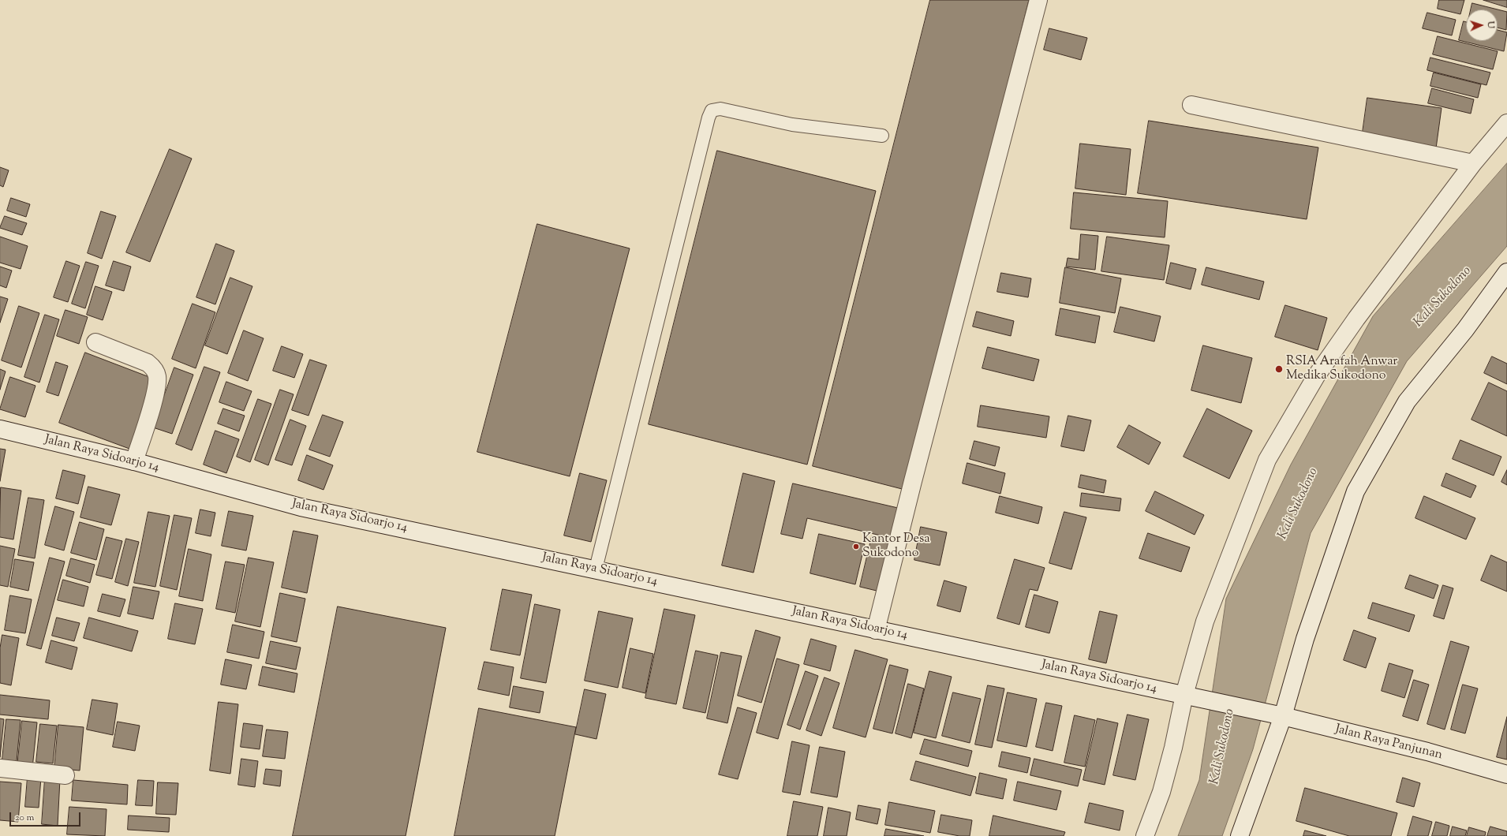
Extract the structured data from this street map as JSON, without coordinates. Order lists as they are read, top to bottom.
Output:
{
  "streets": {
    "main road": ["Jalan Raya Sidoarjo 14", "Jalan Raya Panjunan"]
  },
  "crossings": [
    ["Jalan Raya Sidoarjo 14", "Jalan Raya Panjunan"]
  ],
  "water": ["Kali Sukodono"],
  "places": ["RSIA Arafah Anwar Medika Sukodono", "Kantor Desa Sukodono"],
  "scale_bar": "20 m",
  "north": "right"
}
